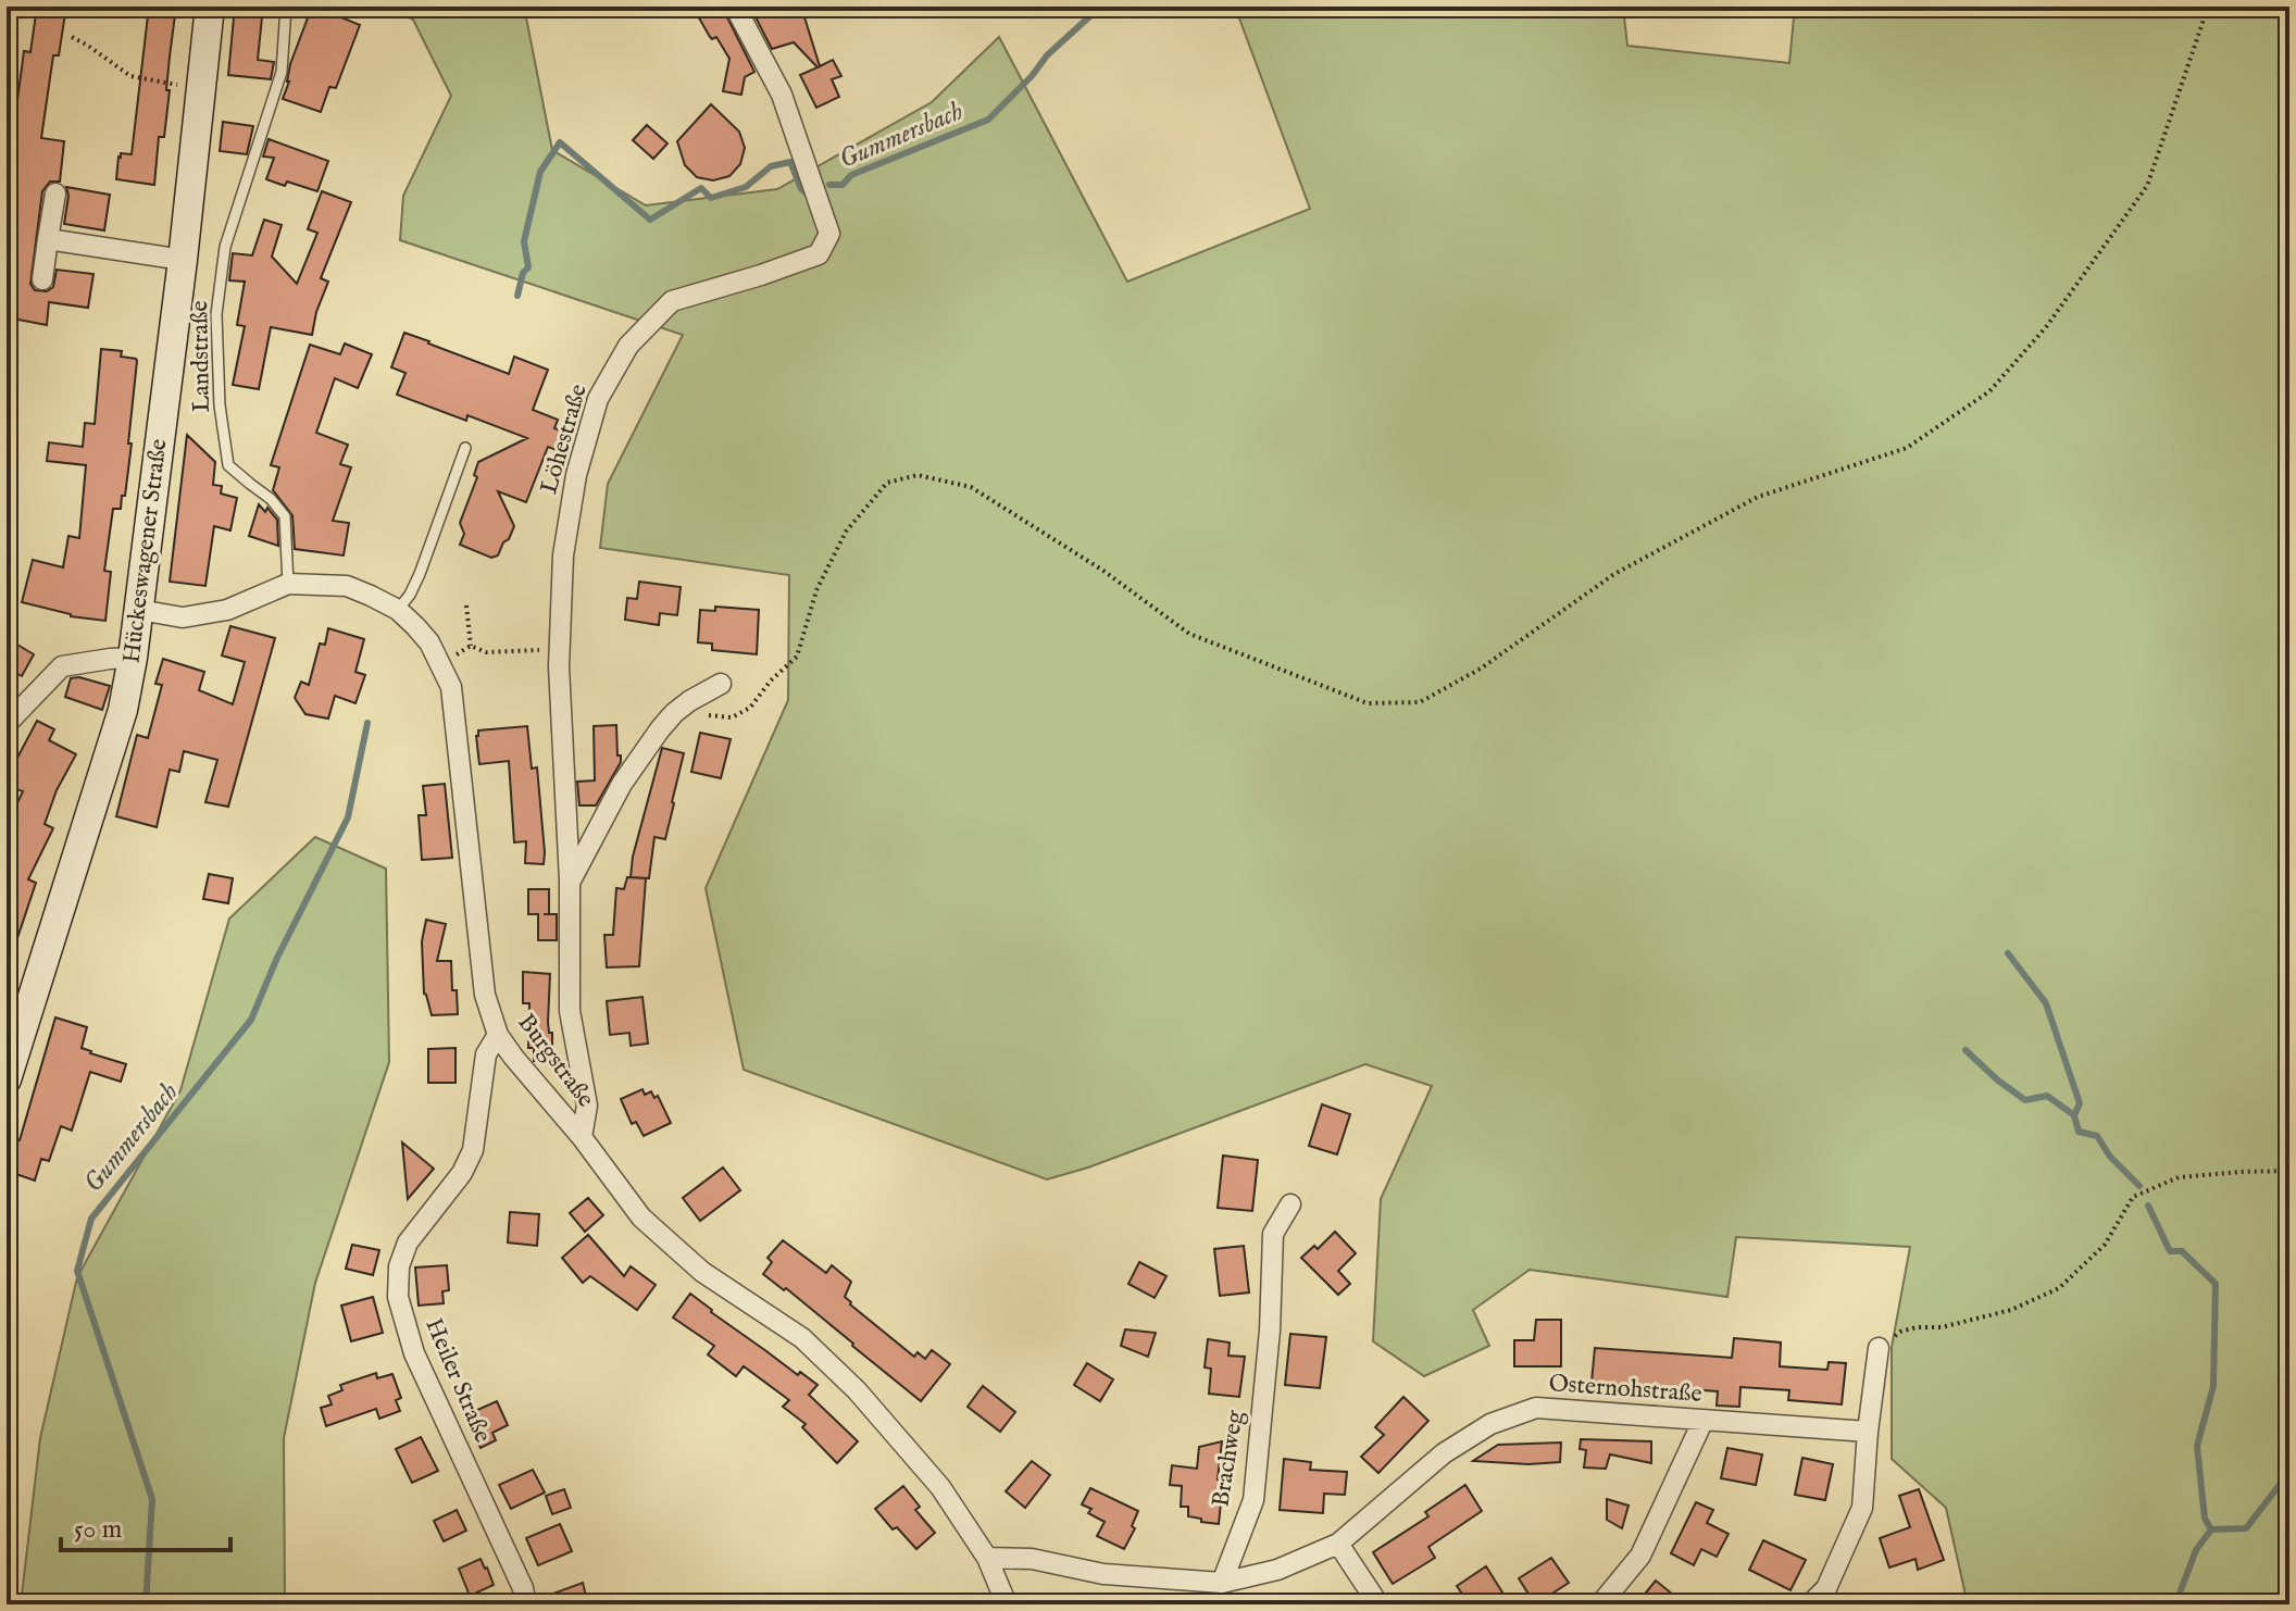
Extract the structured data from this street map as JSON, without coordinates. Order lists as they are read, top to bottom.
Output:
{
  "streets": {
    "street": [
      "Löhestraße",
      "Hückeswagener Straße",
      "Burgstraße",
      "Heiler Straße",
      "Osternohstraße",
      "Brachweg"
    ],
    "lane": ["Landstraße"]
  },
  "crossings": [
    ["Landstraße", "Burgstraße"],
    ["Löhestraße", "Burgstraße"],
    ["Hückeswagener Straße", "Burgstraße"],
    ["Burgstraße", "Heiler Straße"],
    ["Osternohstraße", "Brachweg"]
  ],
  "water": ["Gummersbach"],
  "scale_bar": "50 m"
}
